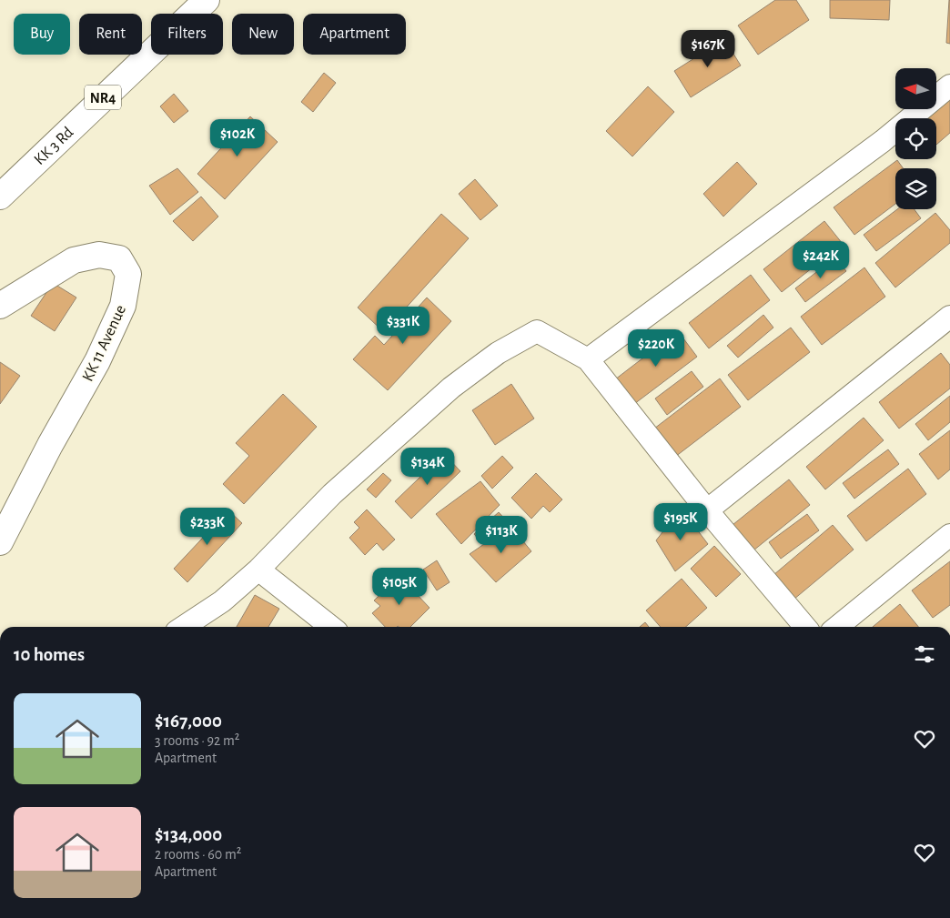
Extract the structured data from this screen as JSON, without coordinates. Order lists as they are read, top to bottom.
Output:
{
  "streets": {
    "main road": ["NR4", "KK 3 Rd", "KK 11 Avenue"]
  },
  "north": "left",
  "page": {
    "chip": [
      "Buy",
      "Rent",
      "Filters",
      "New",
      "Apartment"
    ],
    "price": [
      "$167K",
      "$102K",
      "$242K",
      "$331K",
      "$220K",
      "$134K",
      "$195K",
      "$233K",
      "$113K",
      "$105K"
    ],
    "heading": "10 homes",
    "list": [
      {
        "name": "$167,000",
        "note": "3 rooms · 92 m² · Apartment"
      },
      {
        "name": "$134,000",
        "note": "2 rooms · 60 m² · Apartment"
      }
    ]
  }
}
